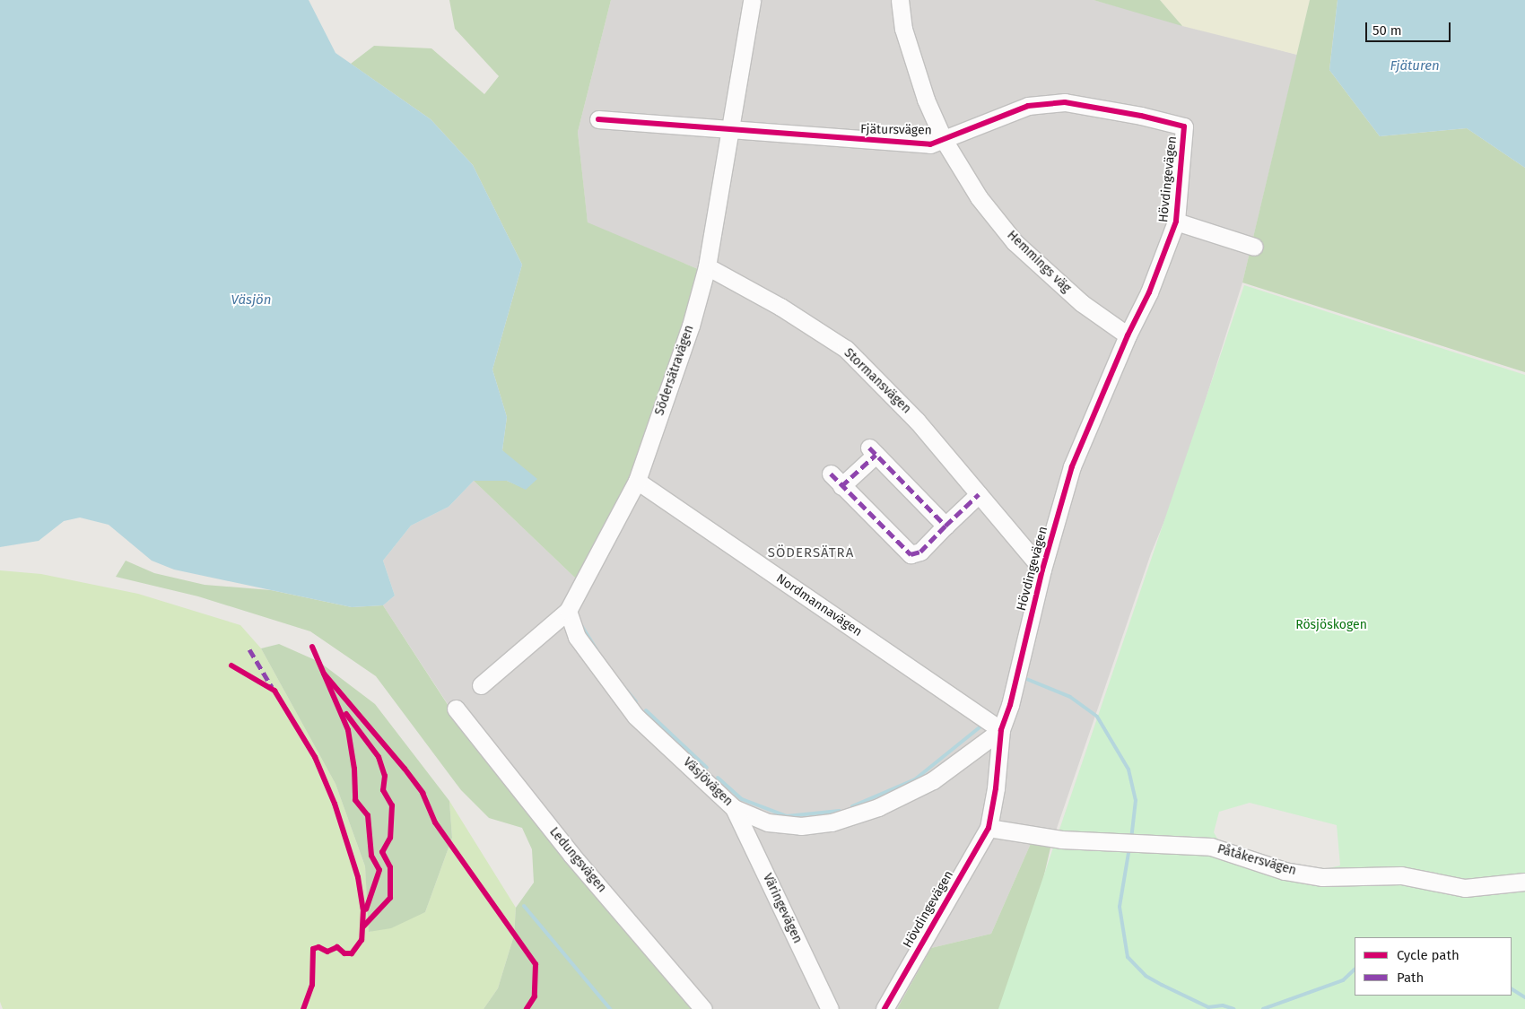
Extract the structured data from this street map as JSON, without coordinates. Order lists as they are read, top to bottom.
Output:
{
  "streets": {
    "street": [
      "Fjätursvägen",
      "Hövdingevägen",
      "Hemmings väg",
      "Södersätravägen",
      "Stormansvägen",
      "Nordmannavägen",
      "Väsjövägen",
      "Ledungsvägen",
      "Påtåkersvägen",
      "Väringevägen"
    ]
  },
  "crossings": [
    ["Fjätursvägen", "Hövdingevägen"],
    ["Fjätursvägen", "Hemmings väg"],
    ["Fjätursvägen", "Södersätravägen"],
    ["Hövdingevägen", "Hemmings väg"],
    ["Hövdingevägen", "Stormansvägen"],
    ["Hövdingevägen", "Nordmannavägen"],
    ["Hövdingevägen", "Väsjövägen"],
    ["Hövdingevägen", "Påtåkersvägen"],
    ["Södersätravägen", "Stormansvägen"],
    ["Södersätravägen", "Nordmannavägen"],
    ["Södersätravägen", "Väsjövägen"],
    ["Nordmannavägen", "Väsjövägen"],
    ["Väsjövägen", "Väringevägen"]
  ],
  "districts": ["SÖDERSÄTRA"],
  "water": ["Fjäturen", "Väsjön"],
  "parks": ["Rösjöskogen"],
  "legend": ["Cycle path", "Path"],
  "scale_bar": "50 m"
}
